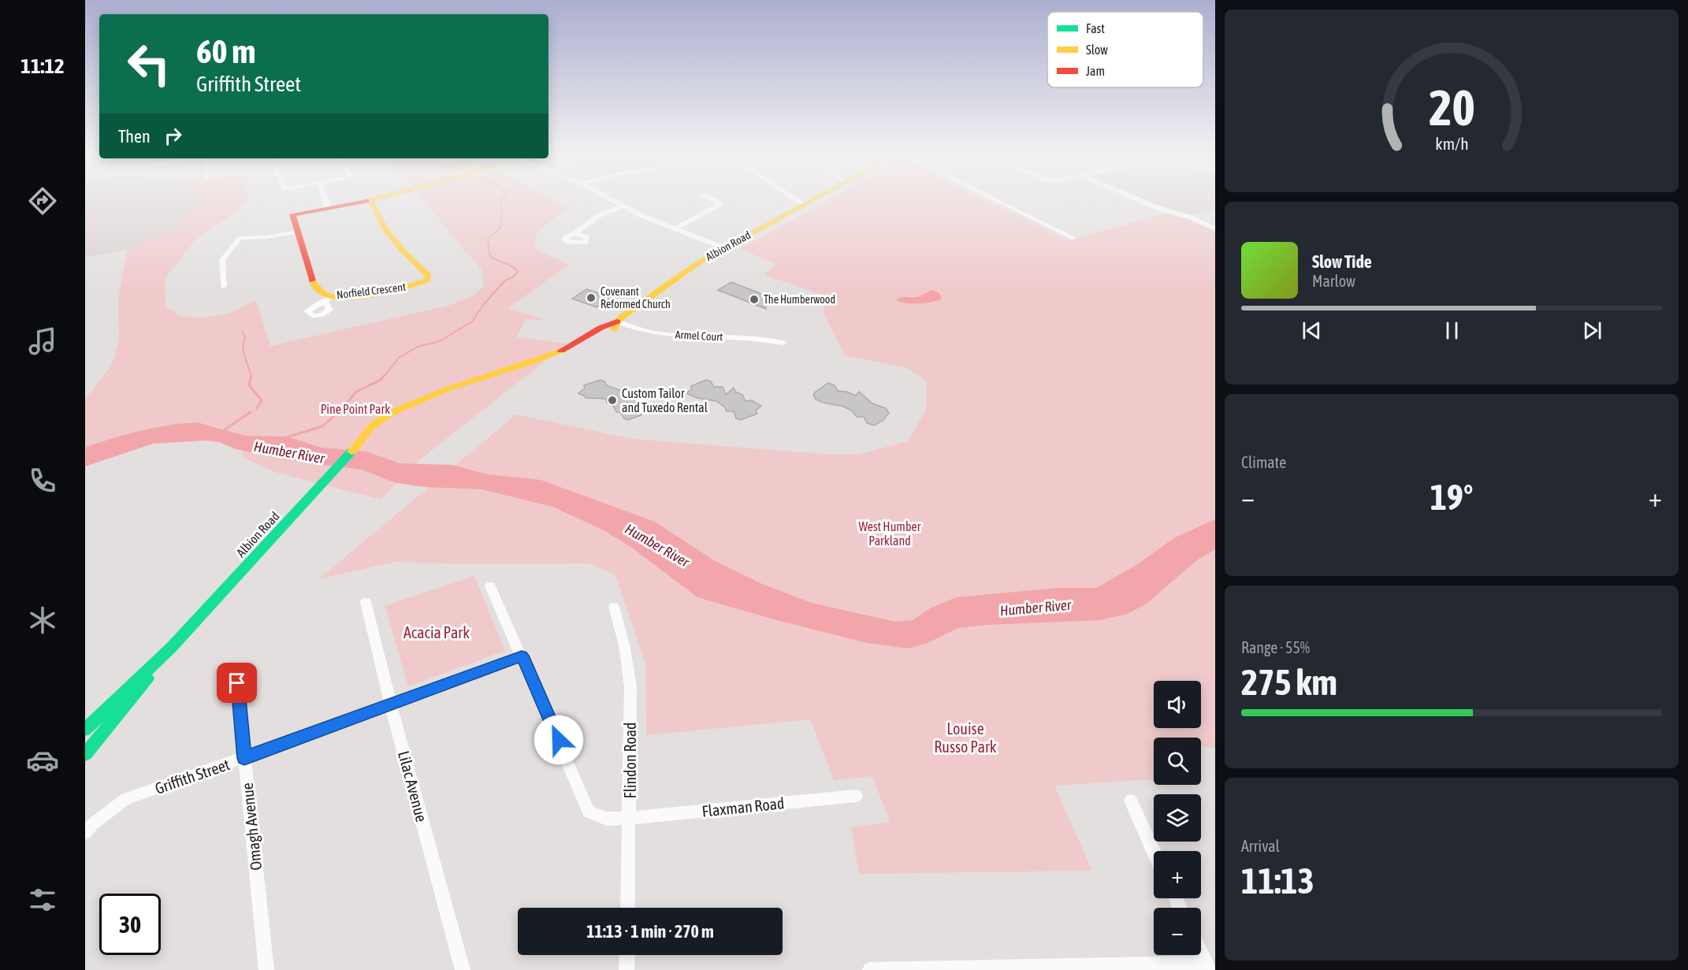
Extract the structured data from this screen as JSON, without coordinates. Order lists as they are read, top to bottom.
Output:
{
  "streets": {
    "main road": ["Albion Road", "Norfield Crescent"],
    "street": [
      "Armel Court",
      "Flindon Road",
      "Griffith Street",
      "Lilac Avenue",
      "Flaxman Road",
      "Omagh Avenue"
    ]
  },
  "crossings": [
    ["Albion Road", "Armel Court"],
    ["Flindon Road", "Flaxman Road"],
    ["Griffith Street", "Lilac Avenue"],
    ["Griffith Street", "Flaxman Road"],
    ["Griffith Street", "Omagh Avenue"]
  ],
  "water": ["Humber River"],
  "parks": [
    "Pine Point Park",
    "West Humber Parkland",
    "Acacia Park",
    "Louise Russo Park"
  ],
  "places": ["Covenant Reformed Church", "The Humberwood", "Custom Tailor and Tuxedo Rental"],
  "legend": ["Fast", "Slow", "Jam"],
  "page": {
    "tabs": "11:12",
    "turn": ["60 m", "Griffith Street"],
    "then": "Then",
    "song": ["Slow Tide", "Marlow"],
    "tile": [
      "Climate",
      ["Range · 55%", "275 km"],
      ["Arrival", "11:13"]
    ],
    "heat": ["−", "19°", "+"],
    "map_buttons": ["+", "−"],
    "limit": "30",
    "trip": "11:13 · 1 min · 270 m",
    "gauge": ["20", "km/h"]
  }
}
